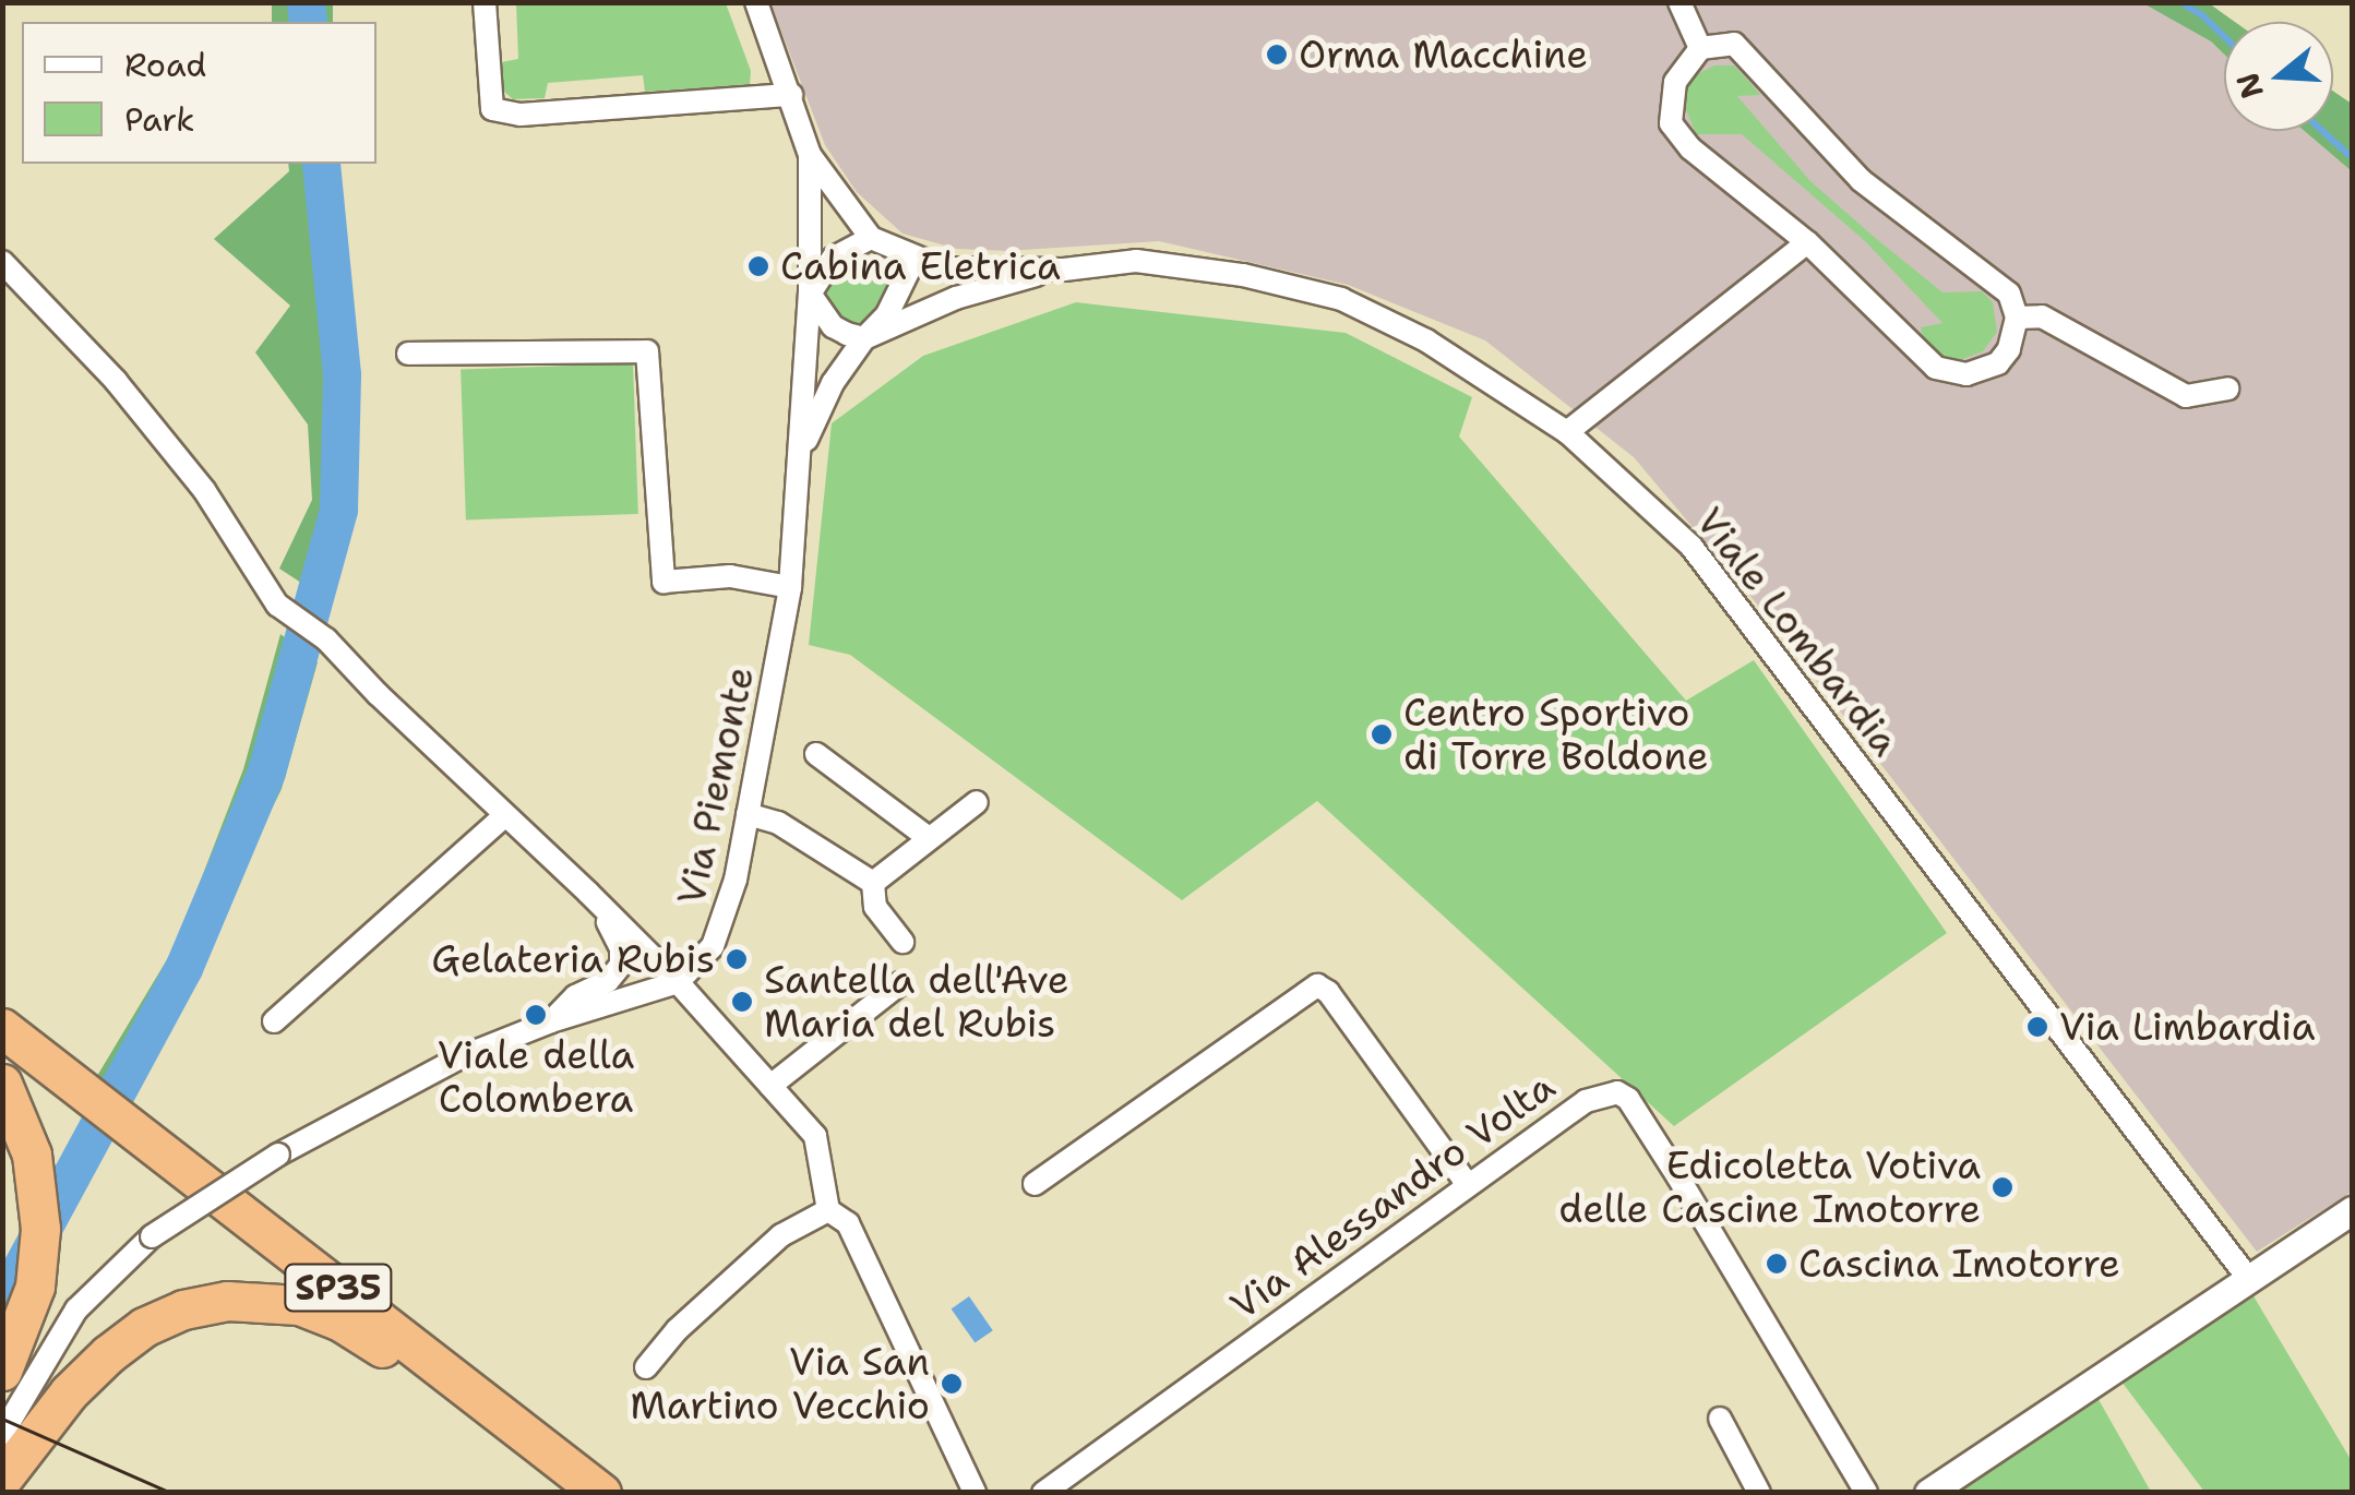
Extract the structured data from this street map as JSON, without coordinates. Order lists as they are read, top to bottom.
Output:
{
  "streets": {
    "highway": ["SP35"],
    "street": ["Viale Lombardia", "Via Piemonte", "Via Alessandro Volta"]
  },
  "crossings": [
    ["Viale Lombardia", "Via Piemonte"]
  ],
  "places": [
    "Orma Macchine",
    "Cabina Eletrica",
    "Centro Sportivo di Torre Boldone",
    "Gelateria Rubis",
    "Santella dell'Ave Maria del Rubis",
    "Viale della Colombera",
    "Via Limbardia",
    "Edicoletta Votiva delle Cascine Imotorre",
    "Cascina Imotorre",
    "Via San Martino Vecchio"
  ],
  "legend": ["Road", "Park"],
  "north": "left"
}
